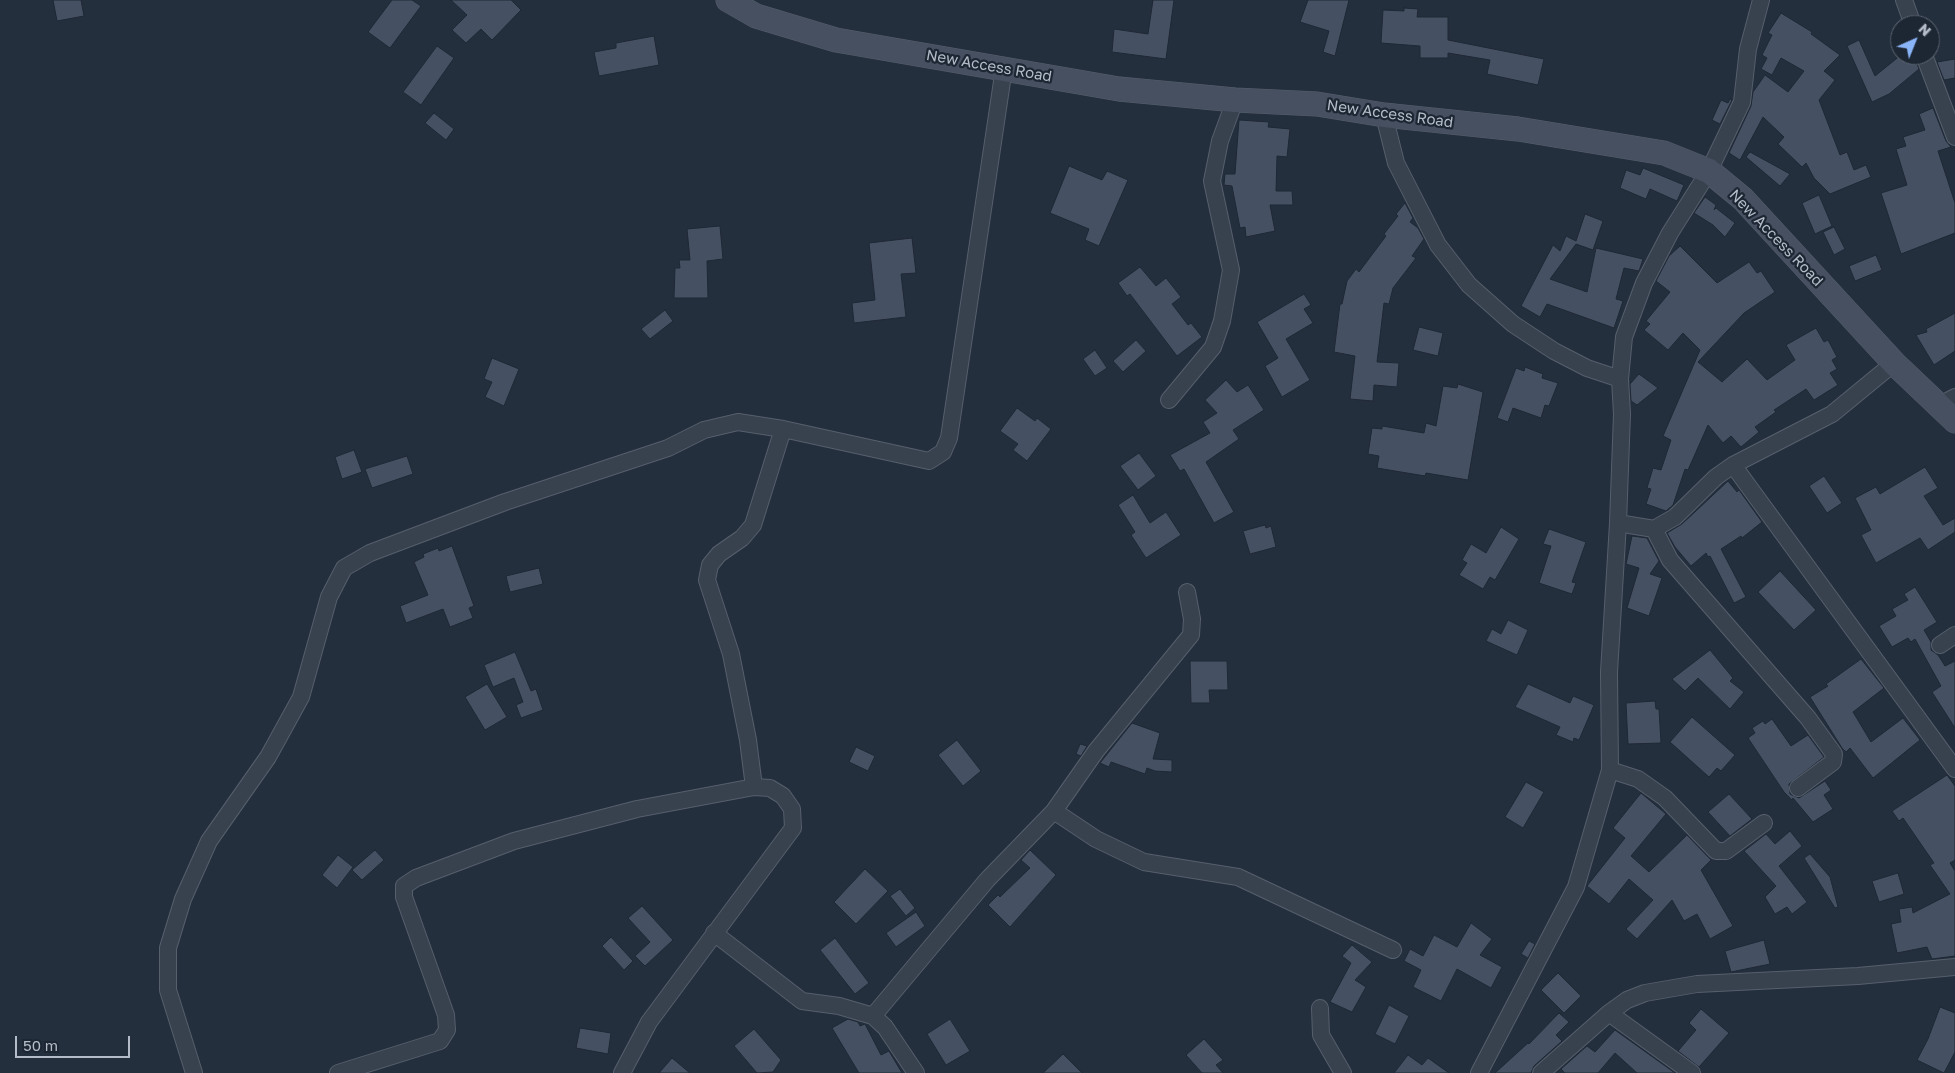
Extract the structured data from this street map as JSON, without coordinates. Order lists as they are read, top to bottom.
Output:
{
  "streets": {
    "main road": ["New Access Road"]
  },
  "scale_bar": "50 m",
  "north": "top right"
}
